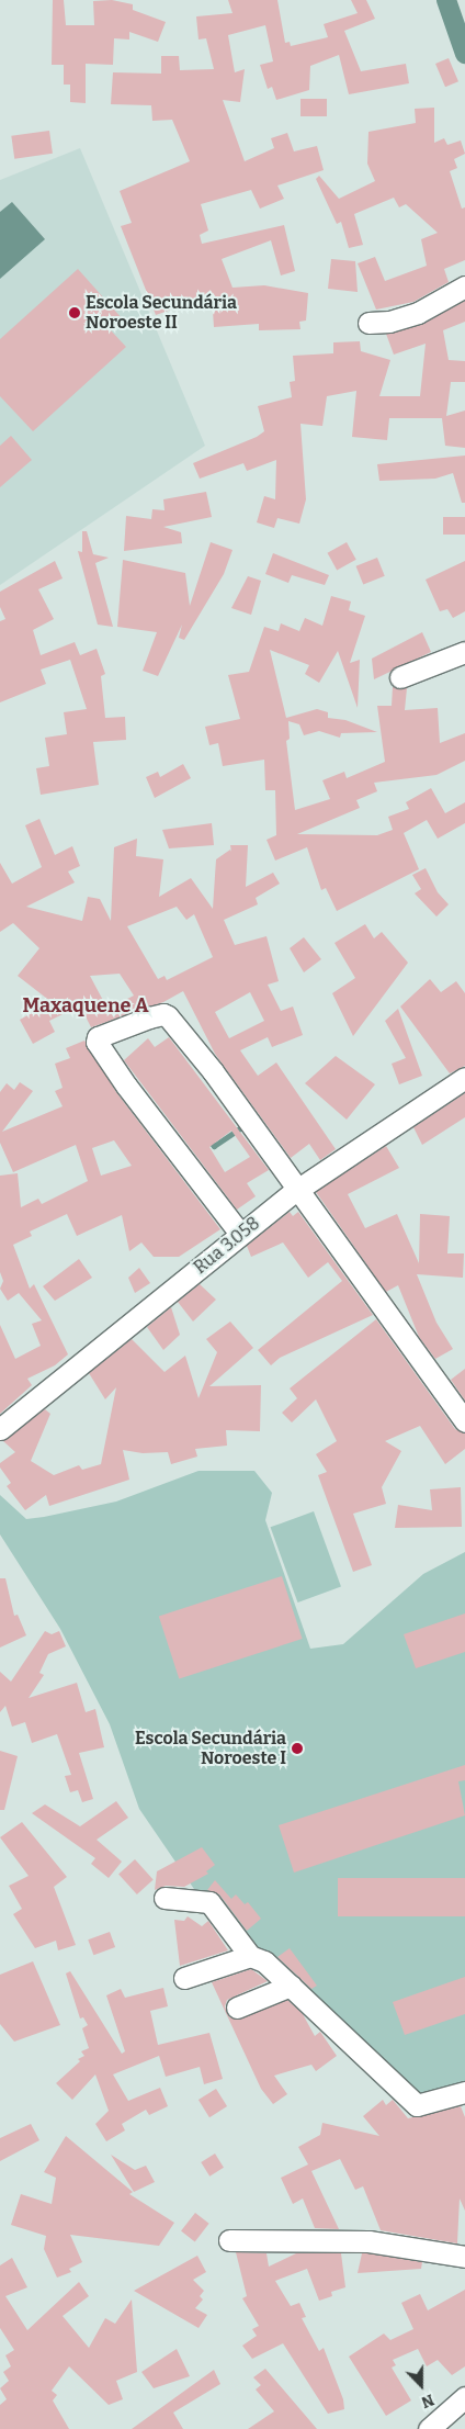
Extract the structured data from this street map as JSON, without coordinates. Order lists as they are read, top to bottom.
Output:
{
  "streets": {
    "street": ["Rua 3.058"]
  },
  "districts": ["Maxaquene A"],
  "places": ["Escola Secundária Noroeste II", "Escola Secundária Noroeste I"],
  "north": "bottom"
}
